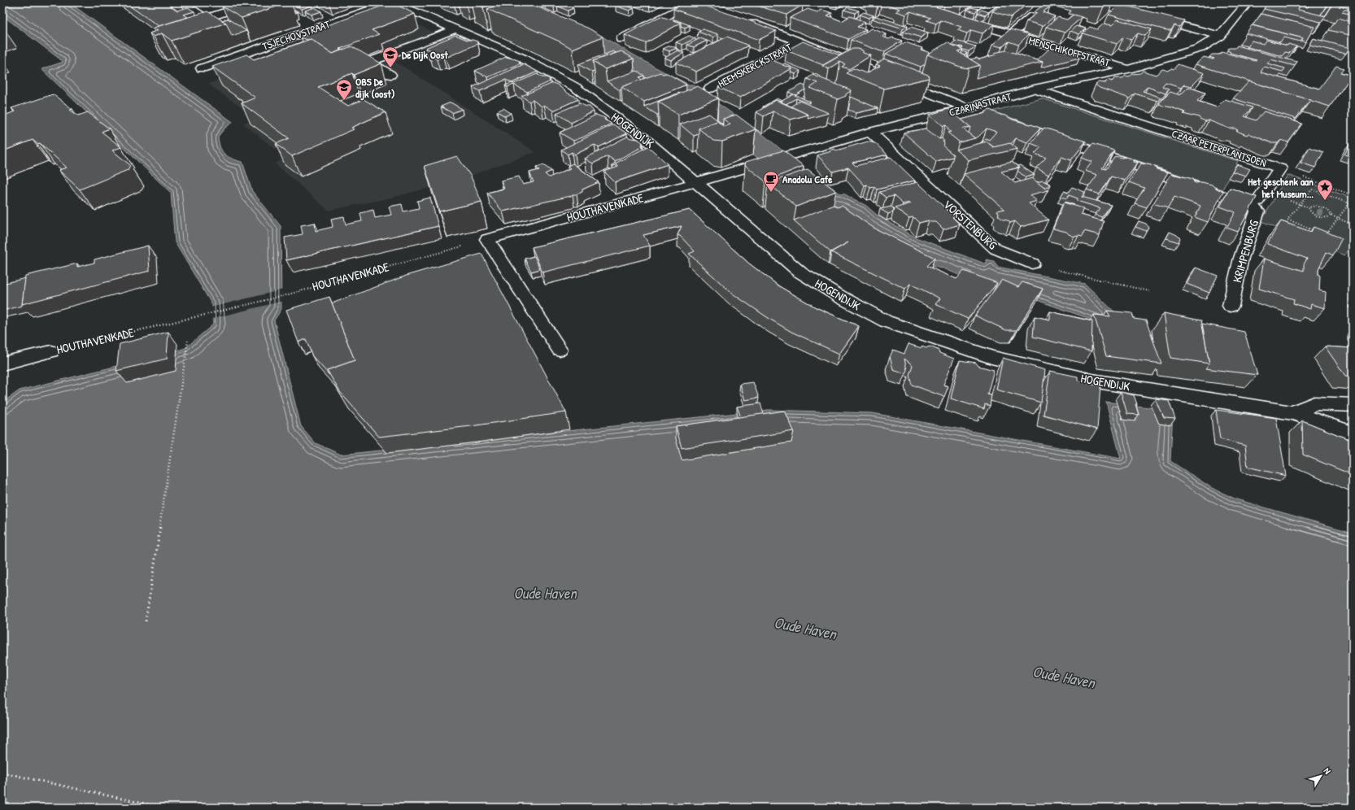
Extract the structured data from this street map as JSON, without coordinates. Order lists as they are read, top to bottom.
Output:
{
  "streets": {
    "street": [
      "TSJECHOVSTRAAT",
      "MENSCHIKOFFSTRAAT",
      "HEEMSKERCKSTRAAT",
      "CZARINASTRAAT",
      "HOGENDIJK",
      "CZAAR PETERPLANTSOEN",
      "HOUTHAVENKADE",
      "VORSTENBURG",
      "KRIMPENBURG"
    ]
  },
  "crossings": [
    ["MENSCHIKOFFSTRAAT", "CZARINASTRAAT"],
    ["CZARINASTRAAT", "HOGENDIJK"],
    ["CZARINASTRAAT", "CZAAR PETERPLANTSOEN"],
    ["CZARINASTRAAT", "HOUTHAVENKADE"],
    ["CZARINASTRAAT", "VORSTENBURG"],
    ["HOGENDIJK", "HOUTHAVENKADE"],
    ["CZAAR PETERPLANTSOEN", "KRIMPENBURG"]
  ],
  "water": ["Oude Haven"],
  "places": {
    "school or university": ["De Dijk Oost", "OBS De dijk (oost)"],
    "cafe": ["Anadolu Cafe"],
    "place": ["Het geschenk aan het Museum..."]
  },
  "north": "top right"
}
